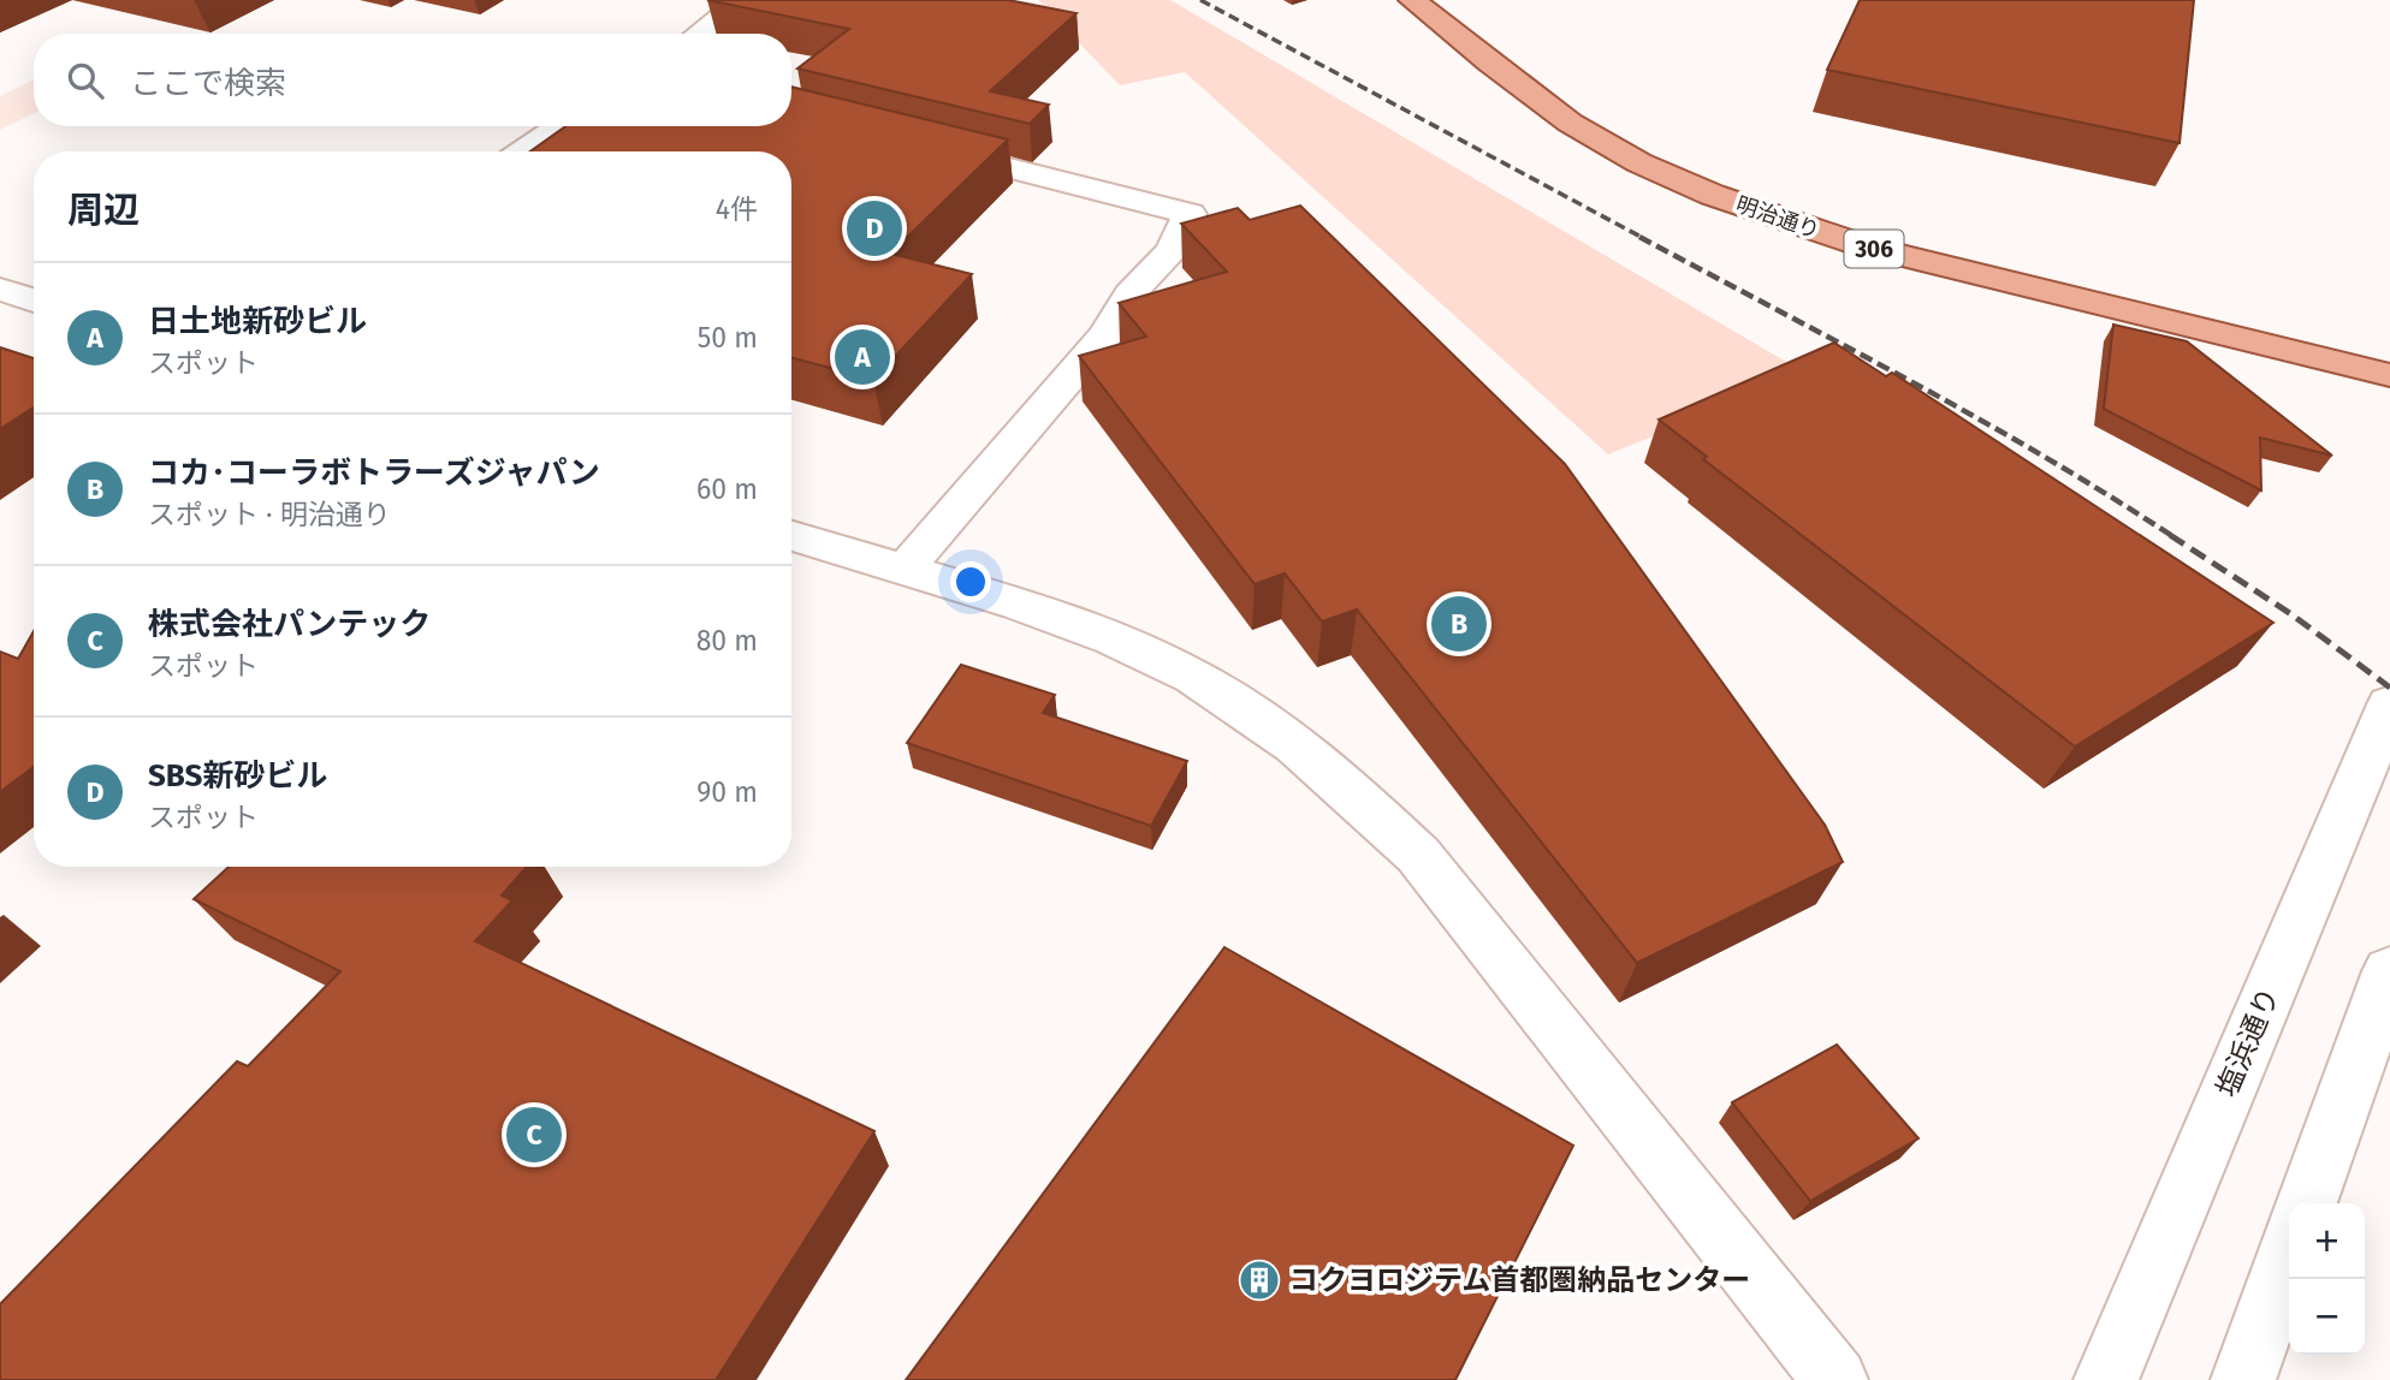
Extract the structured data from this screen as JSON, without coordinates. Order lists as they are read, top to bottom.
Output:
{
  "streets": {
    "main road": ["明治通り", "306"],
    "street": ["塩浜通り"]
  },
  "places": {
    "building": ["コクヨロジテム首都圏納品センター"]
  },
  "page": {
    "search": "ここで検索",
    "heading": ["周辺", "4件"],
    "pins": [
      "D",
      "A",
      "B",
      "C"
    ],
    "list": [
      {
        "mark": "A",
        "name": "日土地新砂ビル",
        "note": "スポット",
        "value": "50 m"
      },
      {
        "mark": "B",
        "name": "コカ･コーラボトラーズジャパン",
        "note": "スポット · 明治通り",
        "value": "60 m"
      },
      {
        "mark": "C",
        "name": "株式会社パンテック",
        "note": "スポット",
        "value": "80 m"
      },
      {
        "mark": "D",
        "name": "SBS新砂ビル",
        "note": "スポット",
        "value": "90 m"
      }
    ],
    "map_buttons": ["+", "−"]
  }
}
